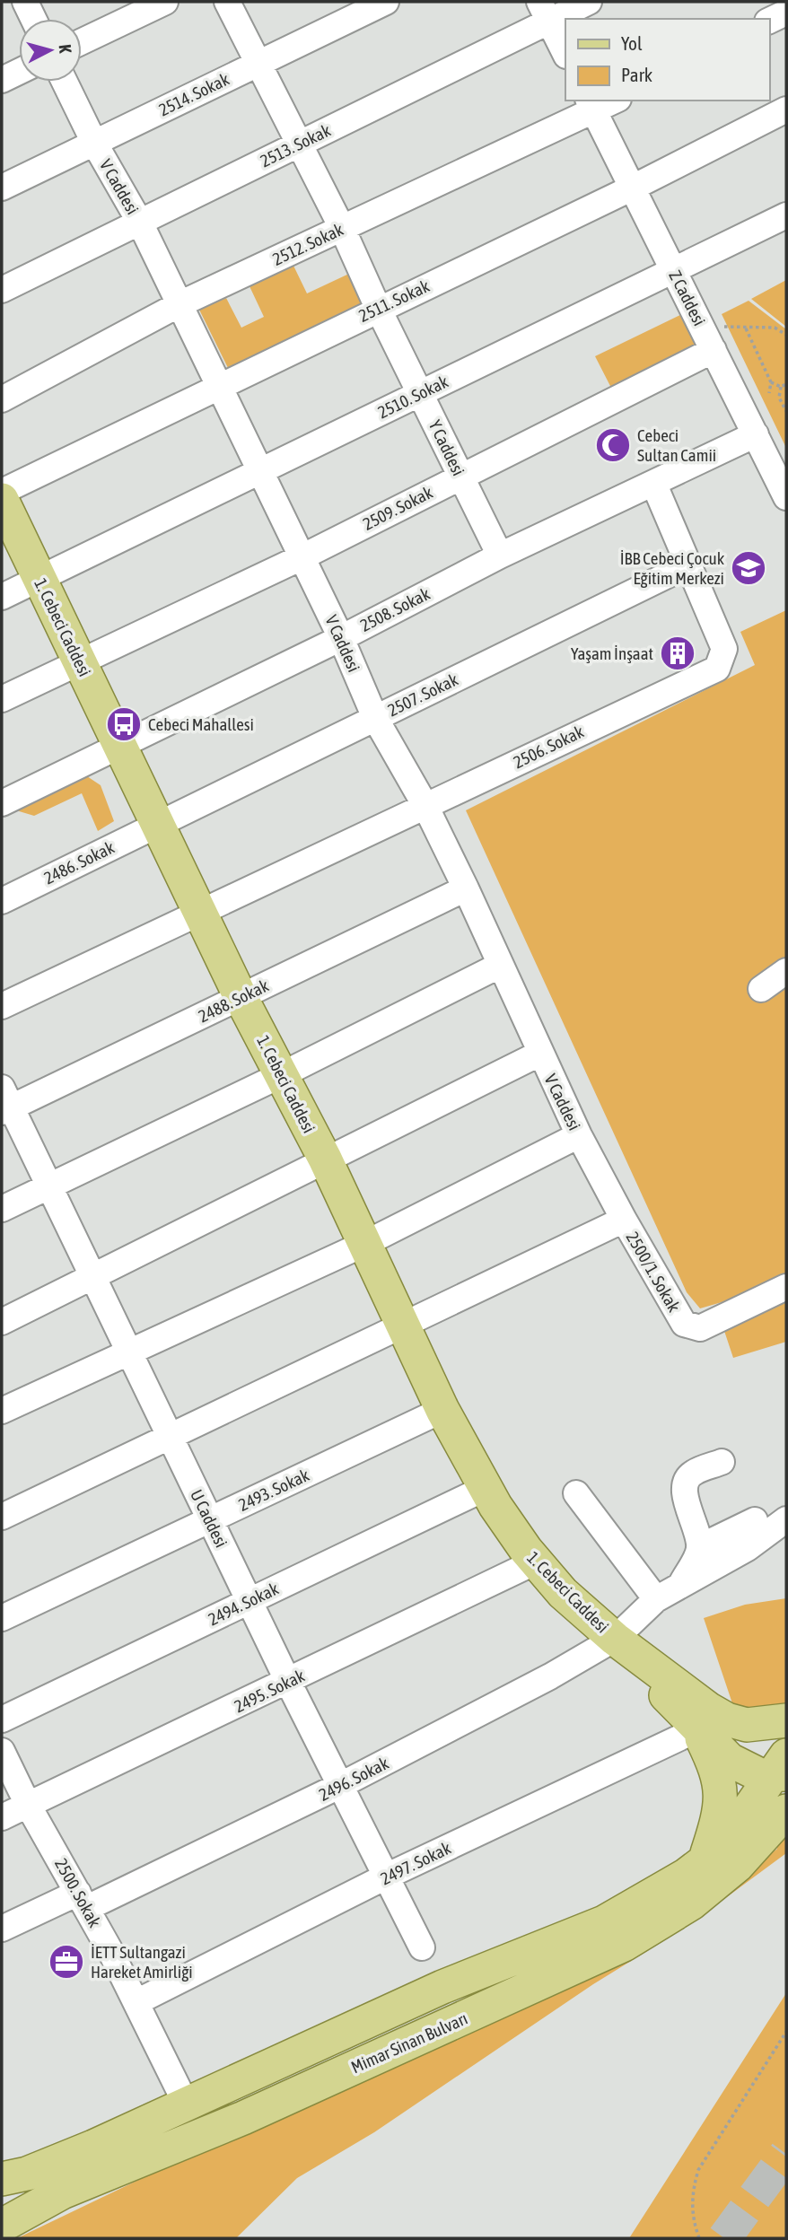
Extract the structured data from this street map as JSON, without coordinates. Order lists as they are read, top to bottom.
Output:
{
  "streets": {
    "main road": ["1. Cebeci Caddesi", "Mimar Sinan Bulvarı"],
    "street": [
      "2514. Sokak",
      "2513. Sokak",
      "V Caddesi",
      "2512. Sokak",
      "Z Caddesi",
      "2511. Sokak",
      "2510. Sokak",
      "Y Caddesi",
      "2509. Sokak",
      "2508. Sokak",
      "2507. Sokak",
      "2506. Sokak",
      "2486. Sokak",
      "2488. Sokak",
      "2500/1. Sokak",
      "2493. Sokak",
      "U Caddesi",
      "2494. Sokak",
      "2495. Sokak",
      "2496. Sokak",
      "2497. Sokak",
      "2500. Sokak"
    ]
  },
  "crossings": [
    ["2514. Sokak", "V Caddesi"],
    ["2514. Sokak", "Y Caddesi"],
    ["2513. Sokak", "V Caddesi"],
    ["2513. Sokak", "Y Caddesi"],
    ["V Caddesi", "2512. Sokak"],
    ["V Caddesi", "2511. Sokak"],
    ["V Caddesi", "2510. Sokak"],
    ["V Caddesi", "2509. Sokak"],
    ["V Caddesi", "2508. Sokak"],
    ["V Caddesi", "2507. Sokak"],
    ["V Caddesi", "2506. Sokak"],
    ["V Caddesi", "2488. Sokak"],
    ["V Caddesi", "2500/1. Sokak"],
    ["2512. Sokak", "Z Caddesi"],
    ["2512. Sokak", "Y Caddesi"],
    ["Z Caddesi", "2511. Sokak"],
    ["Z Caddesi", "2510. Sokak"],
    ["Z Caddesi", "2509. Sokak"],
    ["Z Caddesi", "2508. Sokak"],
    ["2511. Sokak", "Y Caddesi"],
    ["2510. Sokak", "Y Caddesi"],
    ["2510. Sokak", "1. Cebeci Caddesi"],
    ["Y Caddesi", "2509. Sokak"],
    ["Y Caddesi", "2508. Sokak"],
    ["2509. Sokak", "1. Cebeci Caddesi"],
    ["2508. Sokak", "1. Cebeci Caddesi"],
    ["2508. Sokak", "2506. Sokak"],
    ["1. Cebeci Caddesi", "2507. Sokak"],
    ["1. Cebeci Caddesi", "2506. Sokak"],
    ["1. Cebeci Caddesi", "2486. Sokak"],
    ["1. Cebeci Caddesi", "2488. Sokak"],
    ["1. Cebeci Caddesi", "2493. Sokak"],
    ["1. Cebeci Caddesi", "2494. Sokak"],
    ["1. Cebeci Caddesi", "2495. Sokak"],
    ["1. Cebeci Caddesi", "2496. Sokak"],
    ["2507. Sokak", "2506. Sokak"],
    ["2507. Sokak", "2486. Sokak"],
    ["2488. Sokak", "U Caddesi"],
    ["2493. Sokak", "U Caddesi"],
    ["U Caddesi", "2494. Sokak"],
    ["U Caddesi", "2495. Sokak"],
    ["U Caddesi", "2496. Sokak"],
    ["U Caddesi", "2497. Sokak"],
    ["2495. Sokak", "2500. Sokak"],
    ["2496. Sokak", "2500. Sokak"],
    ["2497. Sokak", "2500. Sokak"]
  ],
  "places": {
    "mosque": ["Cebeci Sultan Camii"],
    "school or university": ["İBB Cebeci Çocuk Eğitim Merkezi"],
    "building": ["Yaşam İnşaat"],
    "bus stop": ["Cebeci Mahallesi"],
    "office": ["İETT Sultangazi Hareket Amirliği"]
  },
  "legend": ["Yol", "Park"],
  "north": "right"
}
